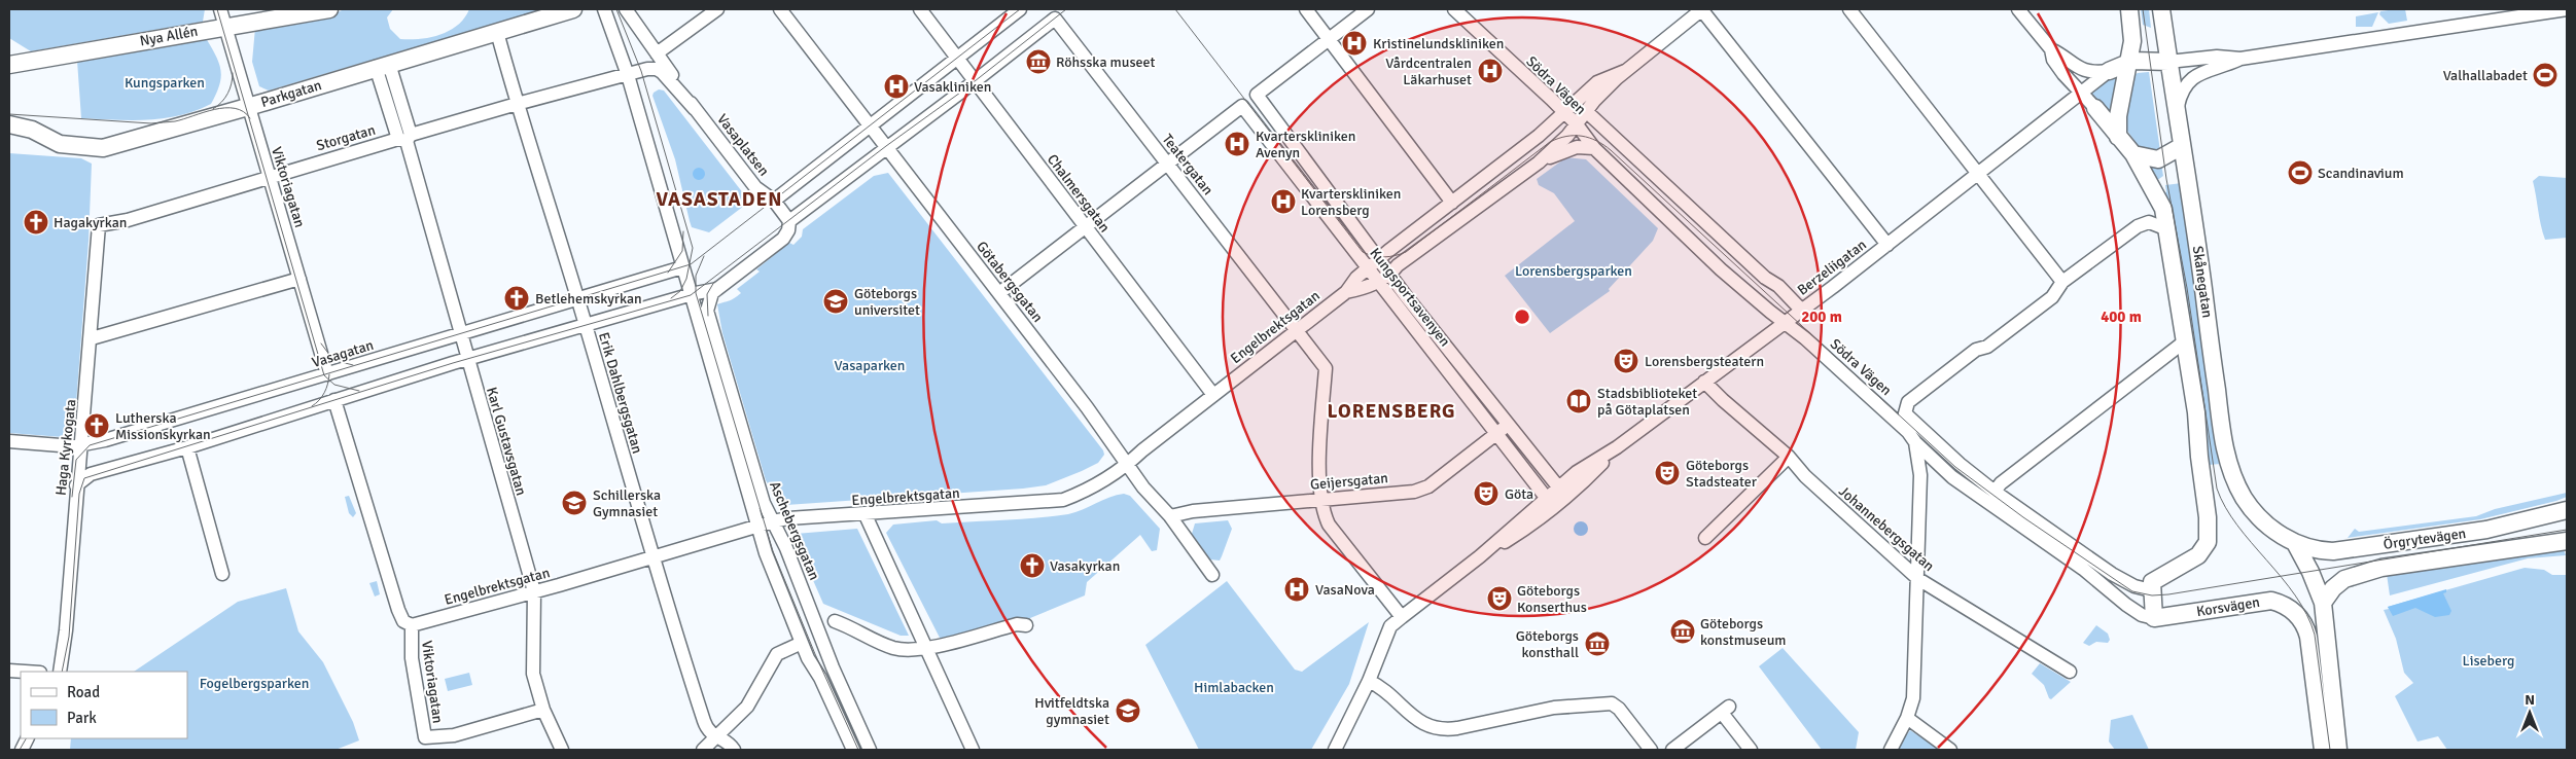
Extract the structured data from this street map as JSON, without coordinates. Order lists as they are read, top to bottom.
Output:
{
  "streets": {
    "main road": [
      "Nya Allén",
      "Parkgatan",
      "Skånegatan",
      "Örgrytevägen",
      "Korsvägen"
    ],
    "street": [
      "Södra Vägen",
      "Storgatan",
      "Vasaplatsen",
      "Teatergatan",
      "Viktoriagatan",
      "Chalmersgatan",
      "Berzeliigatan",
      "Götabergsgatan",
      "Kungsportsavenyen",
      "Engelbrektsgatan",
      "Vasagatan",
      "Erik Dahlbergsgatan",
      "Karl Gustavsgatan",
      "Haga Kyrkogata",
      "Geijersgatan",
      "Johannebergsgatan",
      "Aschebergsgatan"
    ]
  },
  "crossings": [
    ["Nya Allén", "Viktoriagatan"],
    ["Södra Vägen", "Berzeliigatan"],
    ["Södra Vägen", "Engelbrektsgatan"],
    ["Södra Vägen", "Korsvägen"],
    ["Parkgatan", "Viktoriagatan"],
    ["Parkgatan", "Erik Dahlbergsgatan"],
    ["Parkgatan", "Karl Gustavsgatan"],
    ["Storgatan", "Vasaplatsen"],
    ["Storgatan", "Viktoriagatan"],
    ["Storgatan", "Erik Dahlbergsgatan"],
    ["Storgatan", "Karl Gustavsgatan"],
    ["Storgatan", "Haga Kyrkogata"],
    ["Teatergatan", "Chalmersgatan"],
    ["Teatergatan", "Kungsportsavenyen"],
    ["Teatergatan", "Engelbrektsgatan"],
    ["Teatergatan", "Geijersgatan"],
    ["Viktoriagatan", "Engelbrektsgatan"],
    ["Viktoriagatan", "Vasagatan"],
    ["Viktoriagatan", "Karl Gustavsgatan"],
    ["Chalmersgatan", "Engelbrektsgatan"],
    ["Berzeliigatan", "Kungsportsavenyen"],
    ["Berzeliigatan", "Johannebergsgatan"],
    ["Götabergsgatan", "Engelbrektsgatan"],
    ["Götabergsgatan", "Geijersgatan"],
    ["Skånegatan", "Örgrytevägen"],
    ["Skånegatan", "Korsvägen"],
    ["Kungsportsavenyen", "Engelbrektsgatan"],
    ["Kungsportsavenyen", "Geijersgatan"],
    ["Engelbrektsgatan", "Erik Dahlbergsgatan"],
    ["Engelbrektsgatan", "Karl Gustavsgatan"],
    ["Engelbrektsgatan", "Aschebergsgatan"],
    ["Vasagatan", "Erik Dahlbergsgatan"],
    ["Vasagatan", "Karl Gustavsgatan"],
    ["Vasagatan", "Haga Kyrkogata"],
    ["Örgrytevägen", "Korsvägen"]
  ],
  "districts": ["VASASTADEN", "LORENSBERG"],
  "parks": [
    "Kungsparken",
    "Lorensbergsparken",
    "Vasaparken",
    "Liseberg",
    "Fogelbergsparken",
    "Himlabacken"
  ],
  "places": {
    "hospital": [
      "Kristinelundskliniken",
      "Vårdcentralen Läkarhuset",
      "Vasakliniken",
      "Kvarterskliniken Avenyn",
      "Kvarterskliniken Lorensberg",
      "VasaNova"
    ],
    "museum": ["Röhsska museet", "Göteborgs konstmuseum", "Göteborgs konsthall"],
    "sports": ["Valhallabadet", "Scandinavium"],
    "church": [
      "Hagakyrkan",
      "Betlehemskyrkan",
      "Lutherska Missionskyrkan",
      "Vasakyrkan"
    ],
    "school or university": ["Göteborgs universitet", "Schillerska Gymnasiet", "Hvitfeldtska gymnasiet"],
    "theatre": [
      "Lorensbergsteatern",
      "Göteborgs Stadsteater",
      "Göta",
      "Göteborgs Konserthus"
    ],
    "library": ["Stadsbiblioteket på Götaplatsen"]
  },
  "legend": ["Road", "Park"],
  "north": "top",
  "rings": ["200 m", "400 m"]
}
